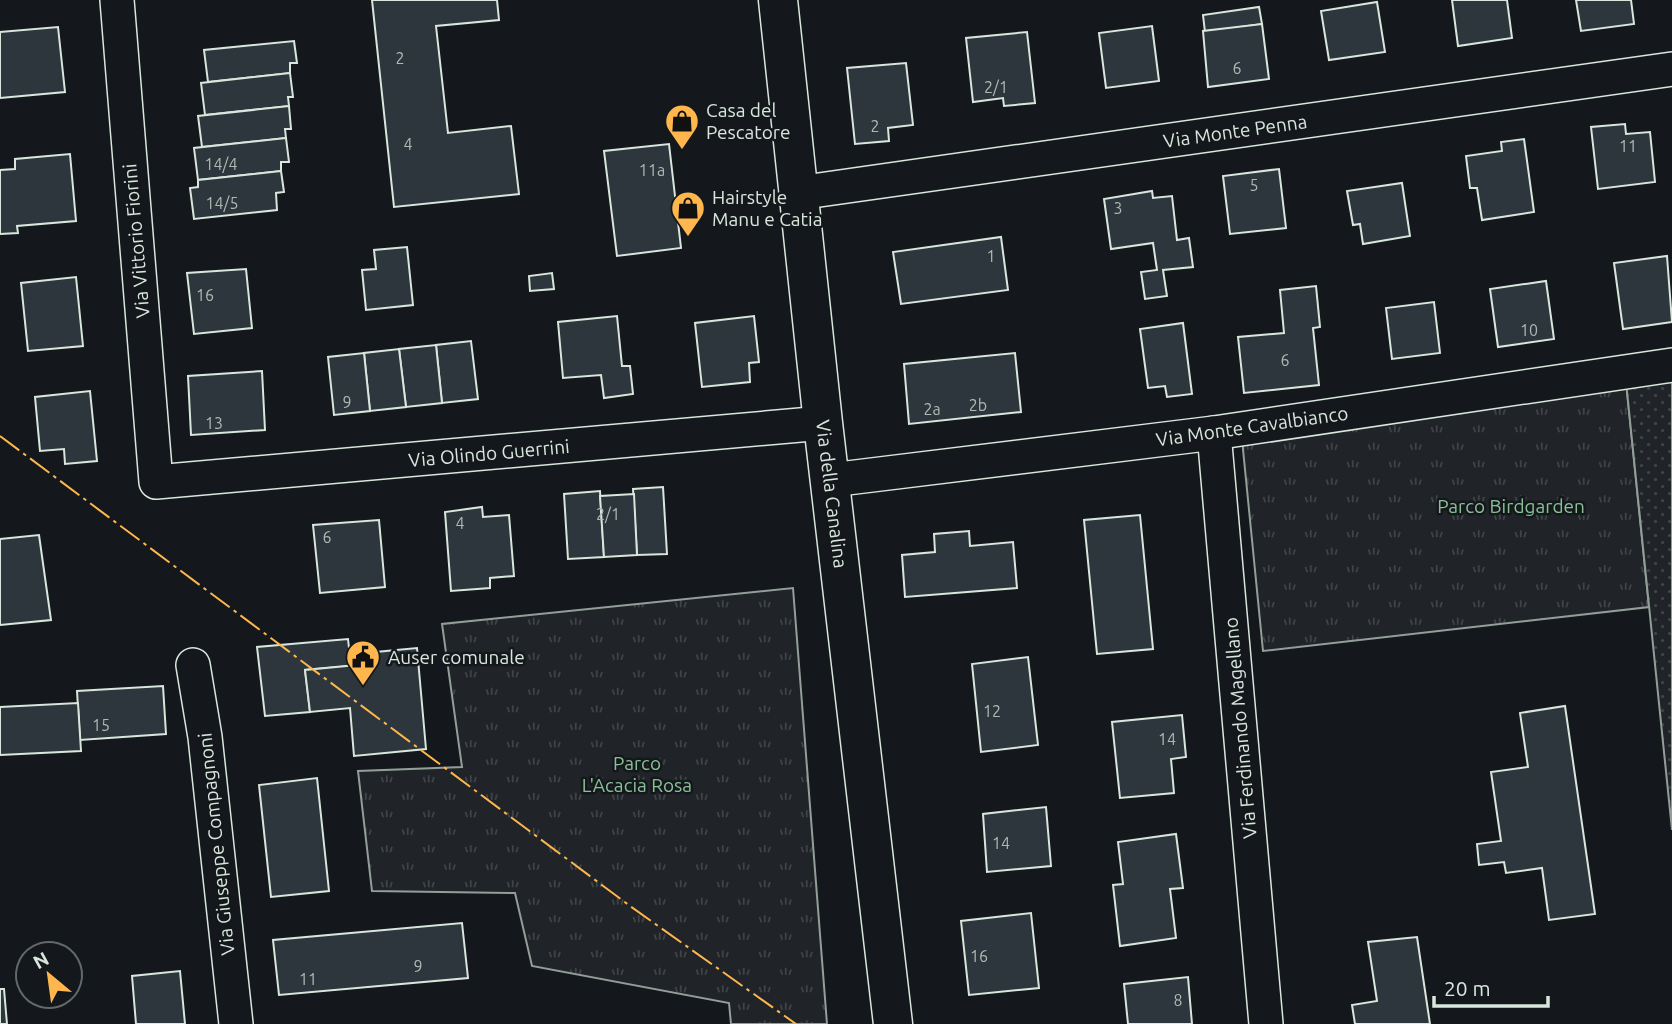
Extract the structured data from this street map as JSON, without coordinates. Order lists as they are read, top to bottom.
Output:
{
  "streets": {
    "street": [
      "Via Monte Penna",
      "Via Vittorio Fiorini",
      "Via Monte Cavalbianco",
      "Via Olindo Guerrini",
      "Via della Canalina",
      "Via Ferdinando Magellano",
      "Via Giuseppe Compagnoni"
    ]
  },
  "crossings": [
    ["Via Monte Penna", "Via della Canalina"],
    ["Via Vittorio Fiorini", "Via Olindo Guerrini"],
    ["Via Monte Cavalbianco", "Via della Canalina"],
    ["Via Monte Cavalbianco", "Via Ferdinando Magellano"],
    ["Via Olindo Guerrini", "Via della Canalina"]
  ],
  "parks": ["Parco Birdgarden", "Parco L'Acacia Rosa"],
  "places": {
    "shop": ["Casa del Pescatore", "Hairstyle Manu e Catia"],
    "public building": ["Auser comunale"]
  },
  "house_numbers": [
    "2",
    "6",
    "2/1",
    "2",
    "4",
    "11",
    "14/4",
    "11a",
    "5",
    "14/5",
    "3",
    "1",
    "16",
    "10",
    "6",
    "9",
    "2b",
    "2a",
    "13",
    "2/1",
    "4",
    "6",
    "12",
    "15",
    "14",
    "14",
    "16",
    "9",
    "11",
    "8"
  ],
  "scale_bar": "20 m",
  "north": "top left"
}
